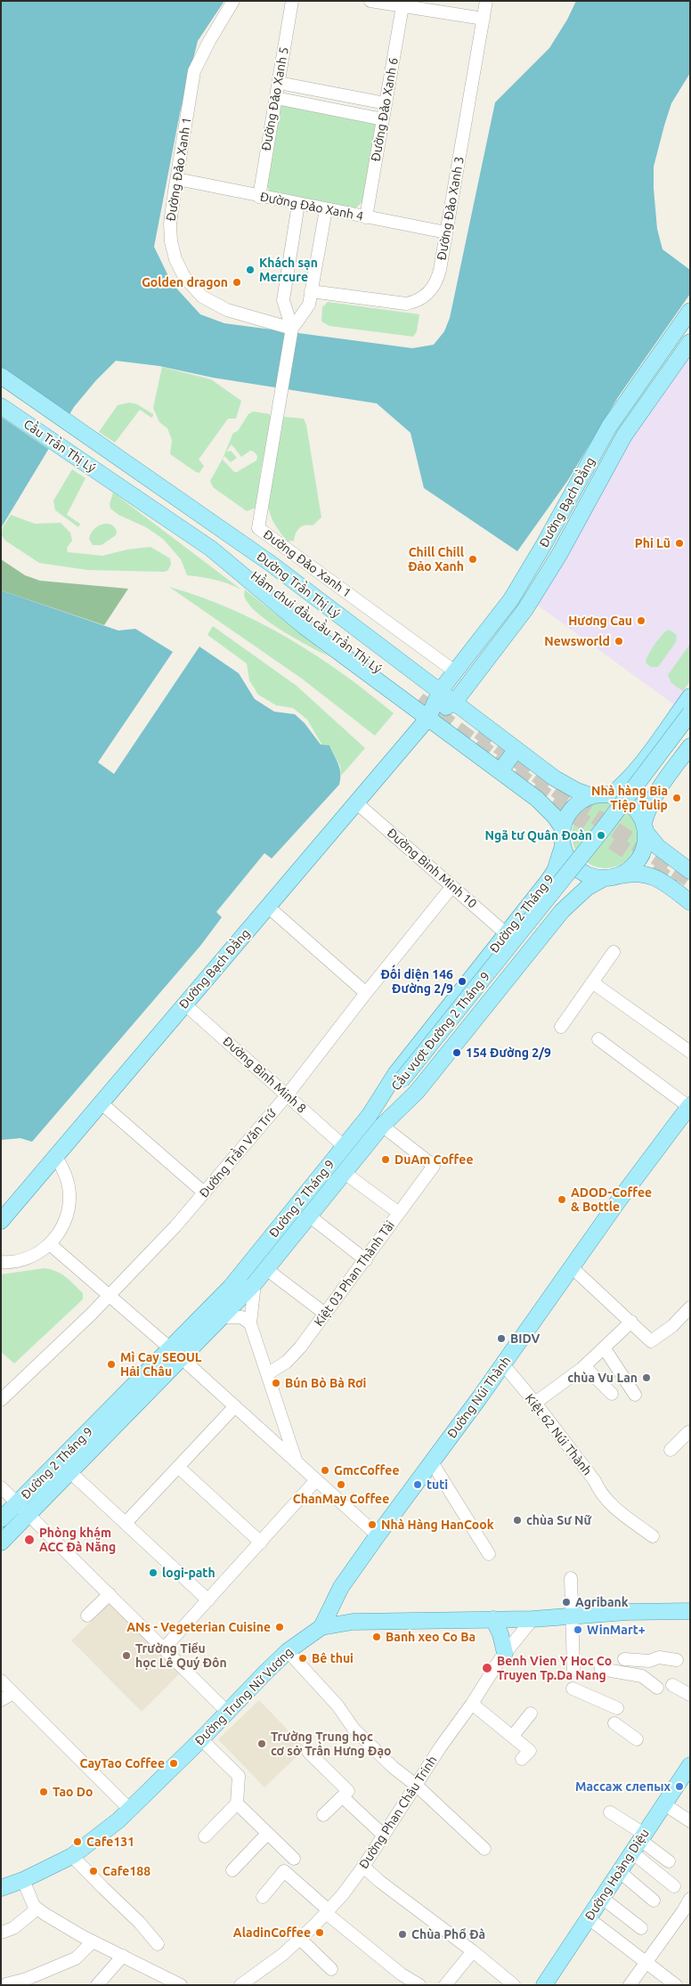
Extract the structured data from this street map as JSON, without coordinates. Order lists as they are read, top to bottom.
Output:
{
  "streets": {
    "main road": [
      "Cầu Trần Thị Lý",
      "Đường Bạch Đằng",
      "Đường Trần Thị Lý",
      "Hầm chui đầu cầu Trần Thị Lý",
      "Đường 2 Tháng 9",
      "Cầu vượt Đường 2 Tháng 9",
      "Đường Núi Thành",
      "Đường Trưng Nữ Vương",
      "Đường Hoàng Diệu"
    ],
    "street": [
      "Đường Đảo Xanh 5",
      "Đường Đảo Xanh 6",
      "Đường Đảo Xanh 1",
      "Đường Đảo Xanh 4",
      "Đường Đảo Xanh 3",
      "Đường Bình Minh 10",
      "Đường Bình Minh 8",
      "Đường Trần Văn Trứ",
      "Kiệt 03 Phan Thành Tài",
      "Kiệt 62 Núi Thành",
      "Đường Phan Châu Trinh"
    ]
  },
  "crossings": [
    ["Đường Đảo Xanh 5", "Đường Đảo Xanh 4"],
    ["Đường Đảo Xanh 6", "Đường Đảo Xanh 4"],
    ["Đường Đảo Xanh 1", "Đường Đảo Xanh 4"],
    ["Đường Đảo Xanh 1", "Đường Đảo Xanh 3"],
    ["Đường Đảo Xanh 1", "Đường Bạch Đằng"],
    ["Đường Đảo Xanh 4", "Đường Đảo Xanh 3"],
    ["Cầu Trần Thị Lý", "Đường Trần Thị Lý"],
    ["Đường Bạch Đằng", "Đường Trần Thị Lý"],
    ["Đường Bạch Đằng", "Hầm chui đầu cầu Trần Thị Lý"],
    ["Đường Bạch Đằng", "Đường Bình Minh 10"],
    ["Đường Bạch Đằng", "Đường Bình Minh 8"],
    ["Đường Trần Thị Lý", "Hầm chui đầu cầu Trần Thị Lý"],
    ["Đường Trần Thị Lý", "Đường 2 Tháng 9"],
    ["Đường Bình Minh 10", "Đường 2 Tháng 9"],
    ["Đường Bình Minh 10", "Đường Trần Văn Trứ"],
    ["Đường 2 Tháng 9", "Cầu vượt Đường 2 Tháng 9"],
    ["Đường 2 Tháng 9", "Đường Bình Minh 8"],
    ["Đường 2 Tháng 9", "Kiệt 03 Phan Thành Tài"],
    ["Cầu vượt Đường 2 Tháng 9", "Kiệt 03 Phan Thành Tài"],
    ["Đường Bình Minh 8", "Đường Trần Văn Trứ"],
    ["Đường Núi Thành", "Kiệt 62 Núi Thành"],
    ["Đường Núi Thành", "Đường Trưng Nữ Vương"],
    ["Đường Trưng Nữ Vương", "Đường Phan Châu Trinh"]
  ],
  "places": [
    "Khách sạn Mercure",
    "Golden dragon",
    "Phi Lũ",
    "Chill Chill Đảo Xanh",
    "Hương Cau",
    "Newsworld",
    "Nhà hàng Bia Tiệp Tulip",
    "Ngã tư Quân Đoàn",
    "Đối diện 146 Đường 2/9",
    "154 Đường 2/9",
    "DuAm Coffee",
    "ADOD-Coffee & Bottle",
    "BIDV",
    "Mì Cay SEOUL Hải Châu",
    "chùa Vu Lan",
    "Bún Bò Bà Rơi",
    "GmcCoffee",
    "ChanMay Coffee",
    "tuti",
    "chùa Sư Nữ",
    "Nhà Hàng HanCook",
    "Phòng khám ACC Đà Nẵng",
    "logi-path",
    "Agribank",
    "ANs - Vegeterian Cuisine",
    "WinMart+",
    "Banh xeo Co Ba",
    "Trường Tiểu học Lê Quý Đôn",
    "Bê thui",
    "Benh Vien Y Hoc Co Truyen Tp.Da Nang",
    "Trường Trung học cơ sở Trần Hưng Đạo",
    "CayTao Coffee",
    "Массаж слепых",
    "Tao Do",
    "Cafe131",
    "Cafe188",
    "AladinCoffee",
    "Chùa Phổ Đà"
  ]
}
